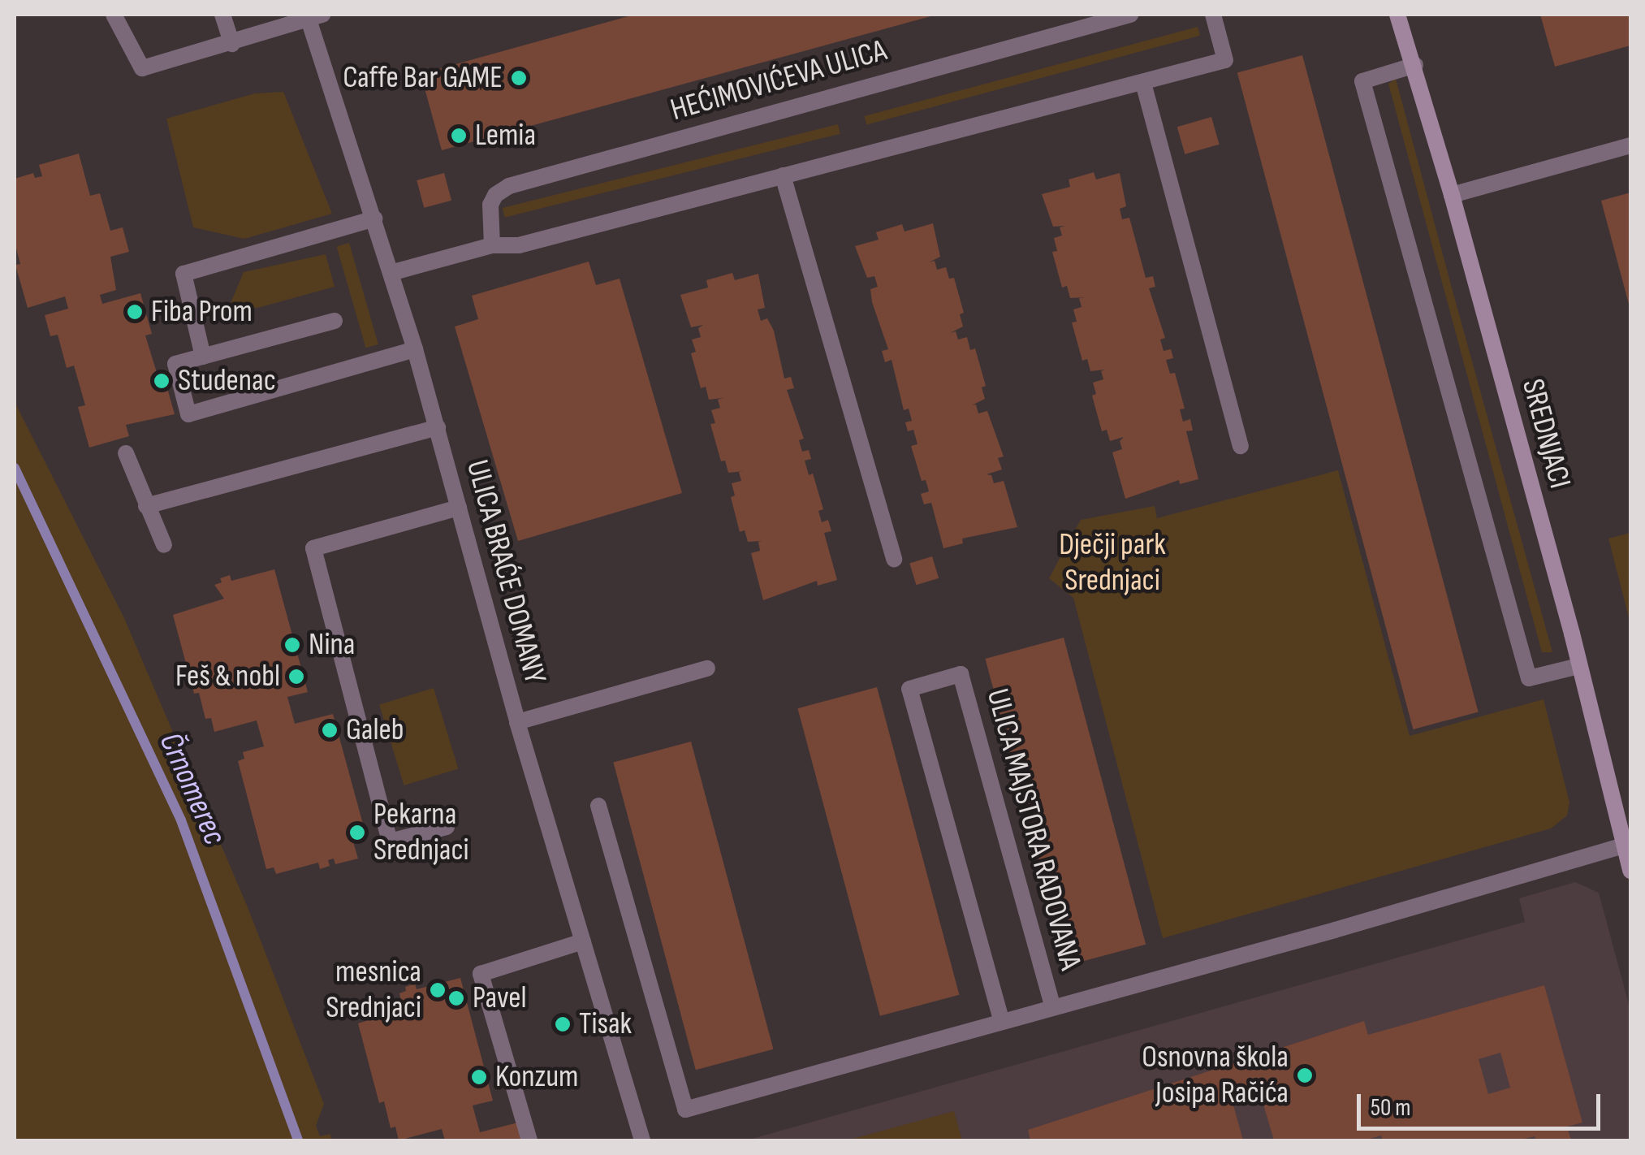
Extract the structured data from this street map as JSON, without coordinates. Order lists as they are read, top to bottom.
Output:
{
  "streets": {
    "street": [
      "HEĆIMOVIĆEVA ULICA",
      "SREDNJACI",
      "ULICA BRAĆE DOMANY",
      "ULICA MAJSTORA RADOVANA"
    ]
  },
  "crossings": [
    ["SREDNJACI", "ULICA MAJSTORA RADOVANA"]
  ],
  "water": ["Črnomerec"],
  "parks": ["Dječji park Srednjaci"],
  "places": [
    "Caffe Bar GAME",
    "Lemia",
    "Fiba Prom",
    "Studenac",
    "Nina",
    "Feš & nobl",
    "Galeb",
    "Pekarna Srednjaci",
    "mesnica Srednjaci",
    "Pavel",
    "Tisak",
    "Osnovna škola Josipa Račića",
    "Konzum"
  ],
  "scale_bar": "50 m"
}
